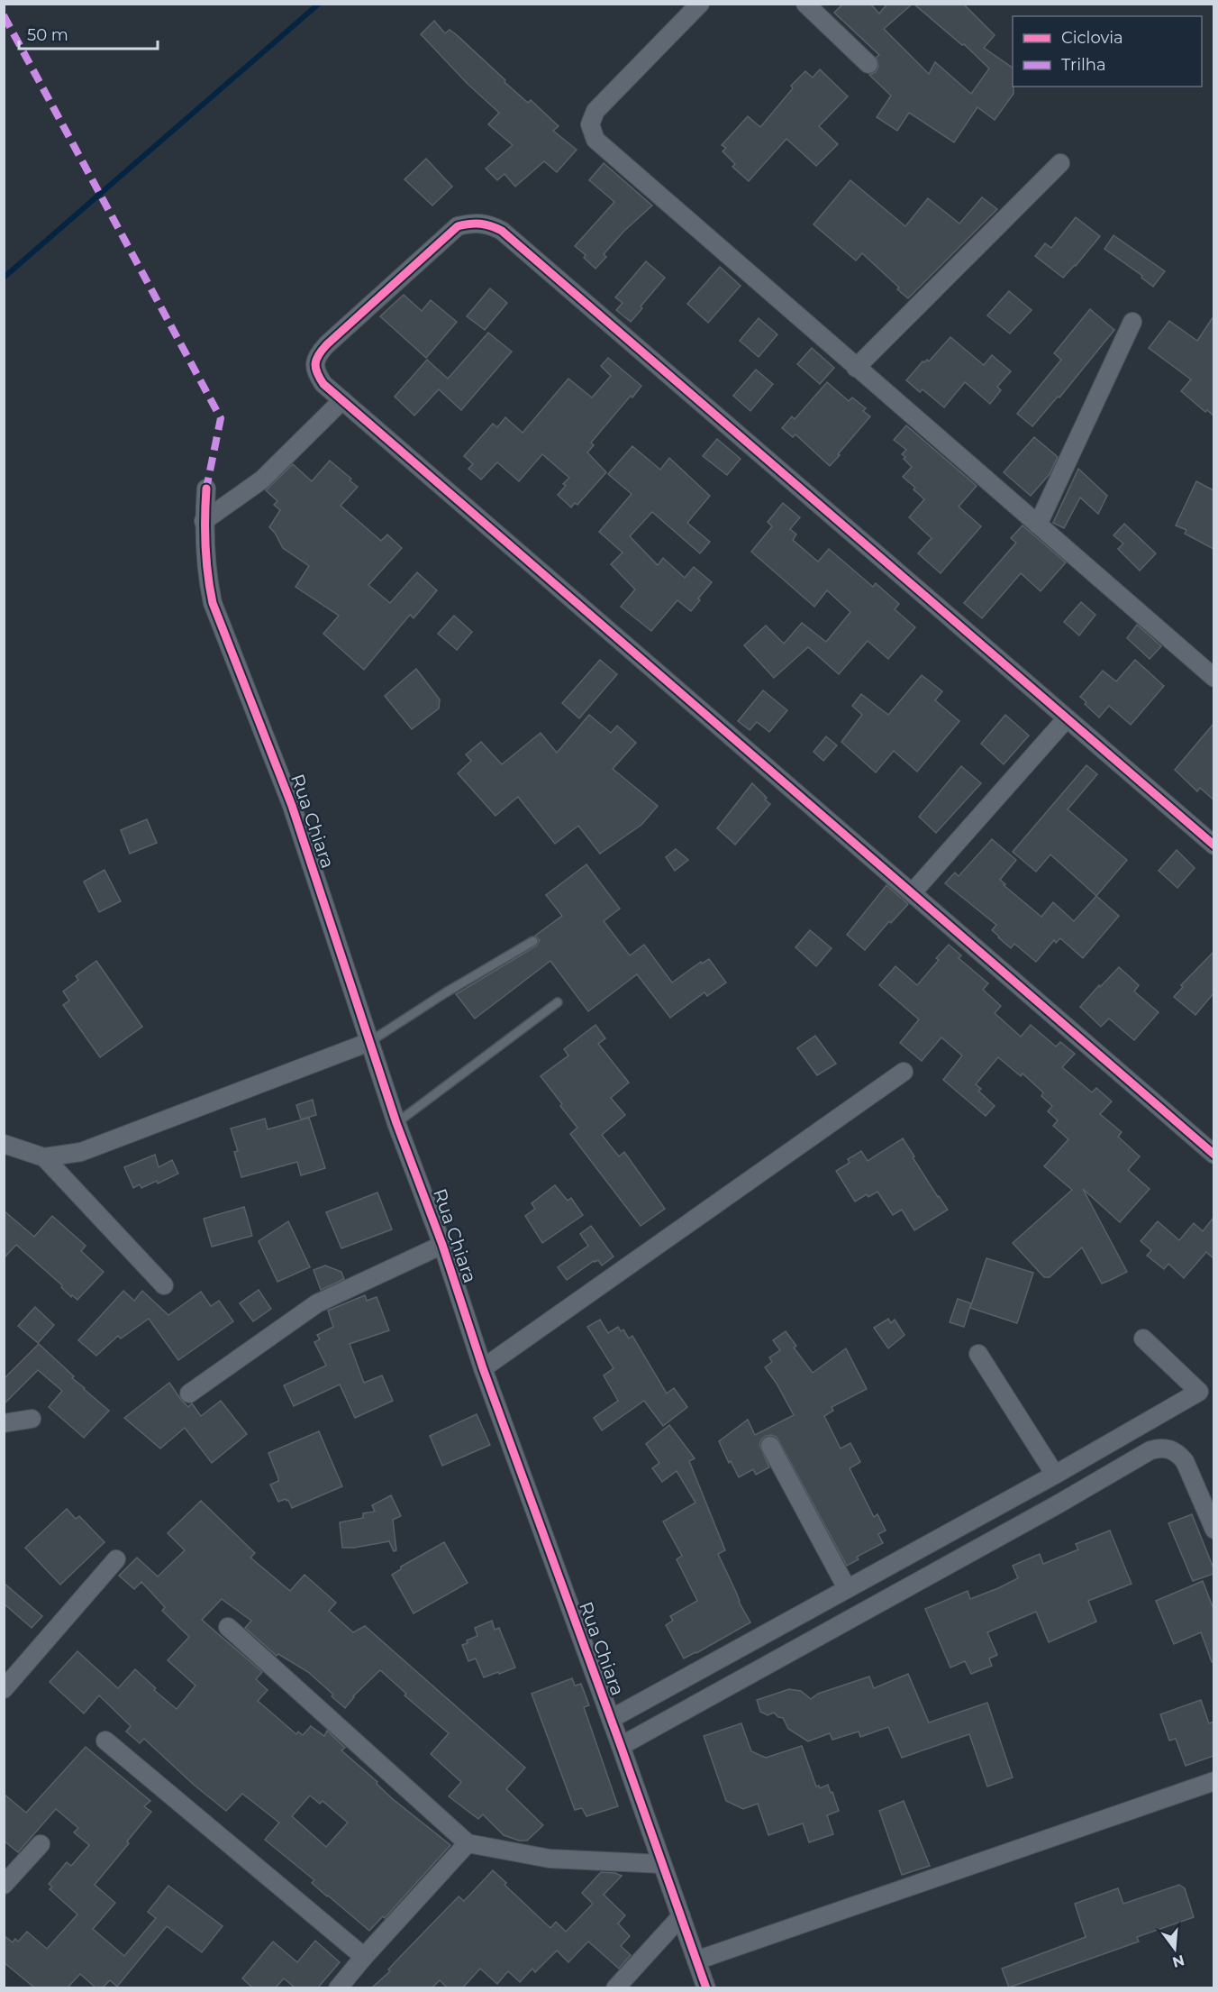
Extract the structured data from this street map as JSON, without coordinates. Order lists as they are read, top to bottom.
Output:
{
  "streets": {
    "street": ["Rua Chiara"]
  },
  "legend": ["Ciclovia", "Trilha"],
  "scale_bar": "50 m",
  "north": "bottom"
}
